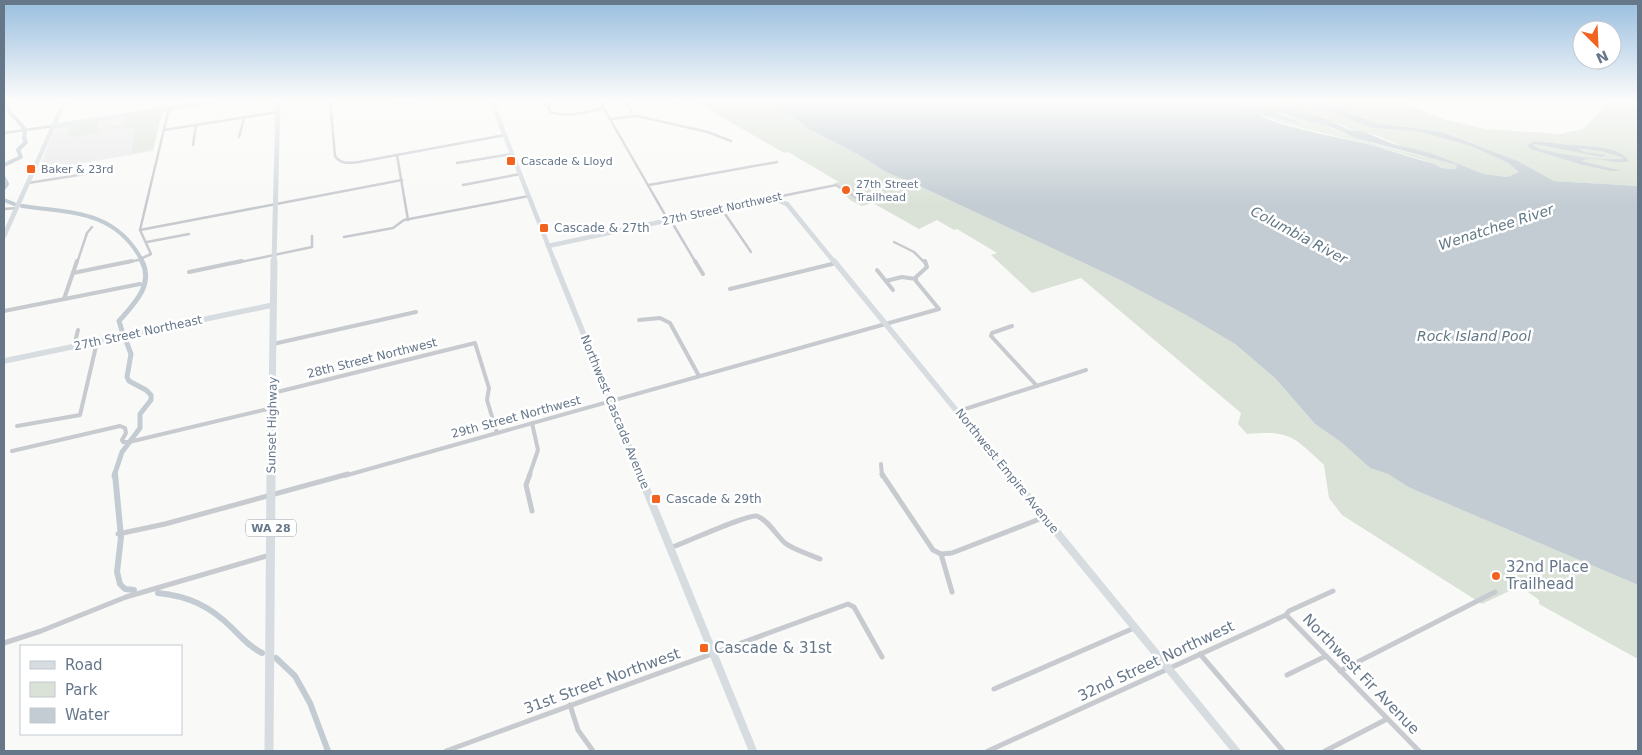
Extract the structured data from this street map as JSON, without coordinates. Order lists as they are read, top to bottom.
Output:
{
  "streets": {
    "highway": ["Sunset Highway", "WA 28"],
    "street": [
      "27th Street Northwest",
      "27th Street Northeast",
      "28th Street Northwest",
      "Northwest Cascade Avenue",
      "29th Street Northwest",
      "Northwest Empire Avenue",
      "32nd Street Northwest",
      "Northwest Fir Avenue",
      "31st Street Northwest"
    ]
  },
  "crossings": [
    ["27th Street Northwest", "Northwest Cascade Avenue"],
    ["27th Street Northwest", "Northwest Empire Avenue"],
    ["27th Street Northeast", "Sunset Highway"],
    ["28th Street Northwest", "29th Street Northwest"],
    ["28th Street Northwest", "Sunset Highway"],
    ["Northwest Cascade Avenue", "29th Street Northwest"],
    ["Northwest Cascade Avenue", "31st Street Northwest"],
    ["29th Street Northwest", "Sunset Highway"],
    ["29th Street Northwest", "Northwest Empire Avenue"],
    ["Northwest Empire Avenue", "32nd Street Northwest"],
    ["32nd Street Northwest", "Northwest Fir Avenue"]
  ],
  "water": ["Wenatchee River", "Columbia River", "Rock Island Pool"],
  "places": {
    "transit": [
      "Cascade & Lloyd",
      "Baker & 23rd",
      "Cascade & 27th",
      "Cascade & 29th",
      "Cascade & 31st"
    ],
    "other": ["27th Street Trailhead", "32nd Place Trailhead"]
  },
  "legend": ["Road", "Park", "Water"],
  "north": "bottom right"
}
